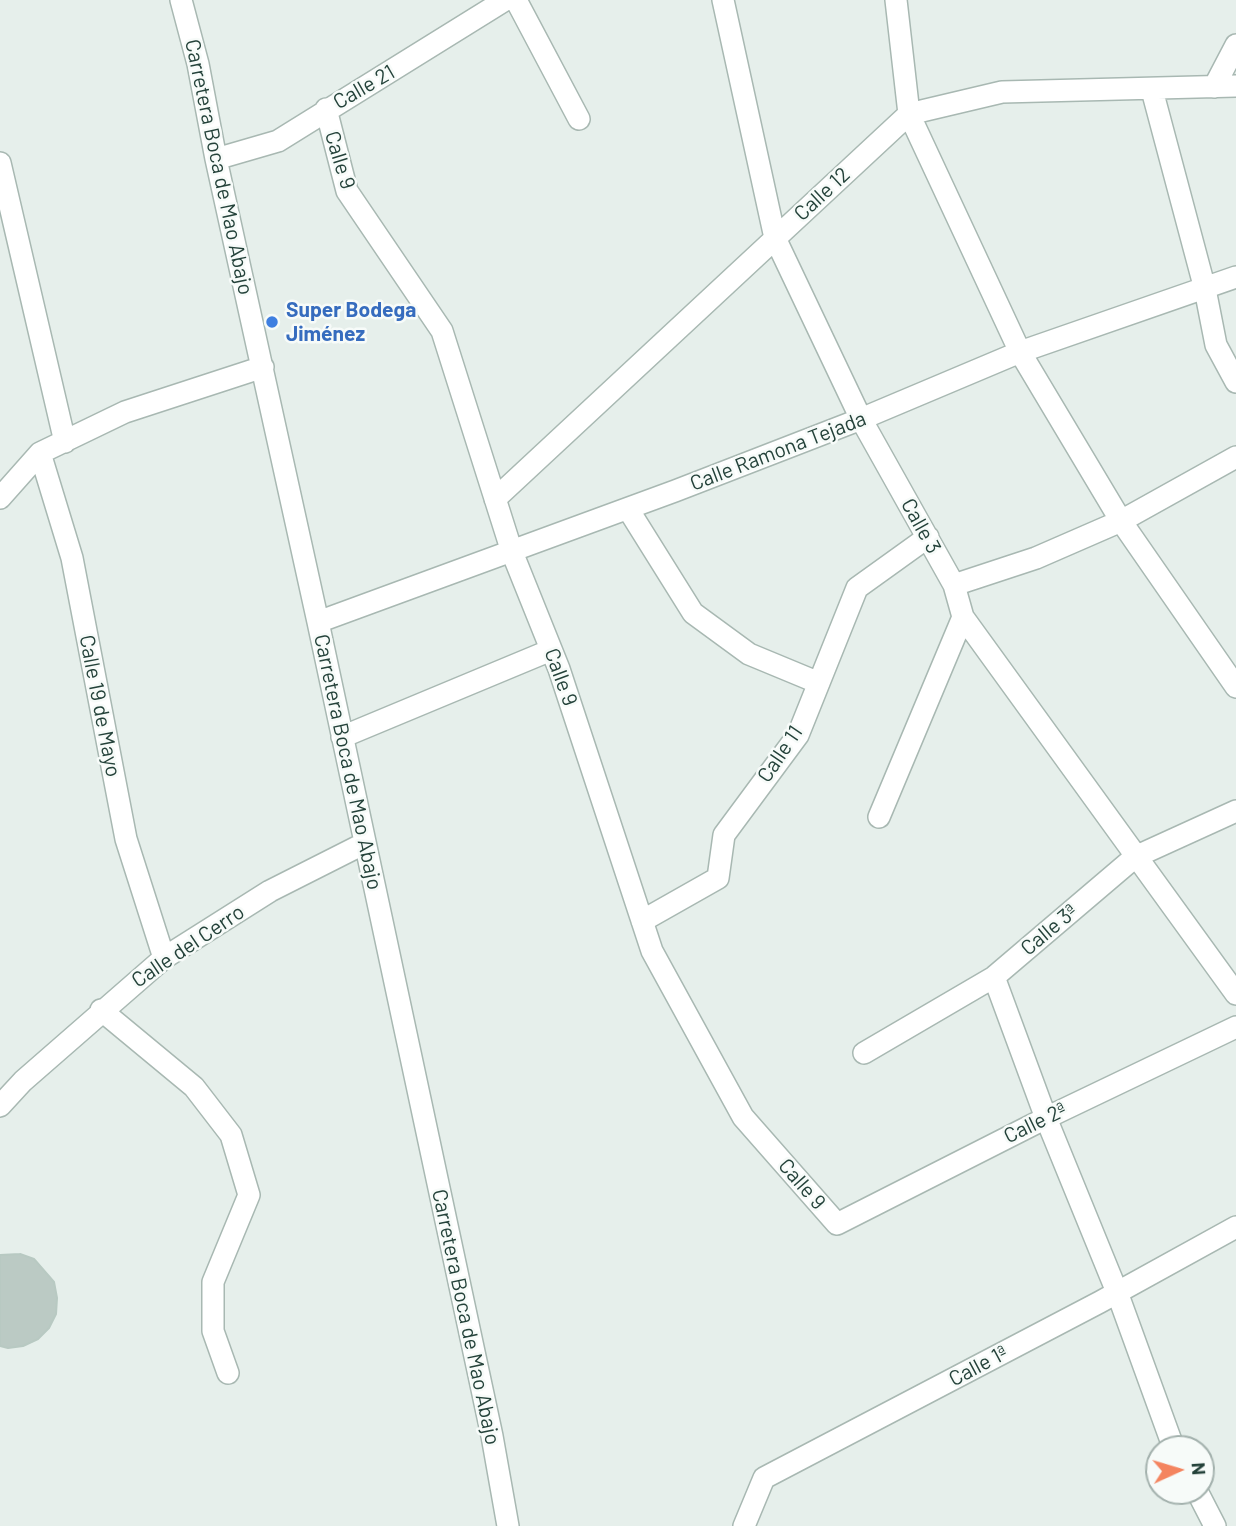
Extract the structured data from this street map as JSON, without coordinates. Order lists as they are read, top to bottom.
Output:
{
  "streets": {
    "street": [
      "Calle 21",
      "Calle 9",
      "Carretera Boca de Mao Abajo",
      "Calle 12",
      "Calle Ramona Tejada",
      "Calle 3",
      "Calle 19 de Mayo",
      "Calle 11",
      "Calle 3ª",
      "Calle del Cerro",
      "Calle 2ª",
      "Calle 1ª"
    ]
  },
  "crossings": [
    ["Calle 21", "Calle 9"],
    ["Calle 21", "Carretera Boca de Mao Abajo"],
    ["Calle 9", "Calle 12"],
    ["Calle 9", "Calle Ramona Tejada"],
    ["Calle 9", "Calle 11"],
    ["Calle 9", "Calle 2ª"],
    ["Carretera Boca de Mao Abajo", "Calle Ramona Tejada"],
    ["Carretera Boca de Mao Abajo", "Calle del Cerro"],
    ["Calle 12", "Calle 3"],
    ["Calle Ramona Tejada", "Calle 3"],
    ["Calle 3", "Calle 11"],
    ["Calle 3", "Calle 3ª"],
    ["Calle 19 de Mayo", "Calle del Cerro"]
  ],
  "places": ["Super Bodega Jiménez"],
  "north": "right"
}
